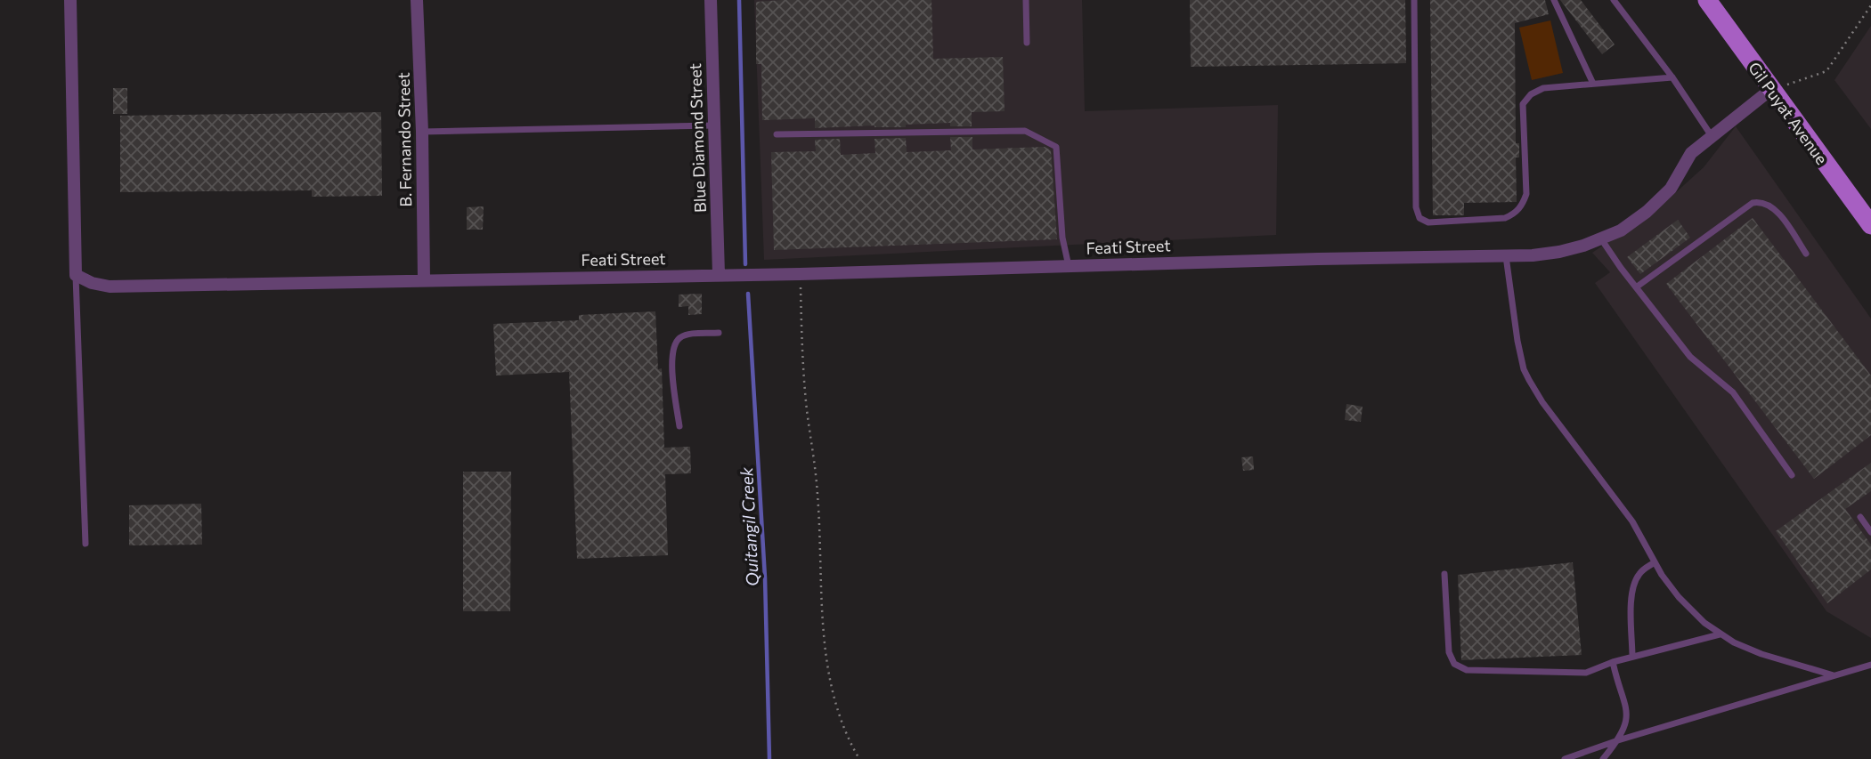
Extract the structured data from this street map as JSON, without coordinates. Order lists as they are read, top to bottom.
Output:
{
  "streets": {
    "main road": ["Gil Puyat Avenue"],
    "street": ["Blue Diamond Street", "B. Fernando Street", "Feati Street"]
  },
  "crossings": [
    ["Gil Puyat Avenue", "Feati Street"],
    ["Blue Diamond Street", "Feati Street"],
    ["B. Fernando Street", "Feati Street"]
  ],
  "water": ["Quitangil Creek"]
}
